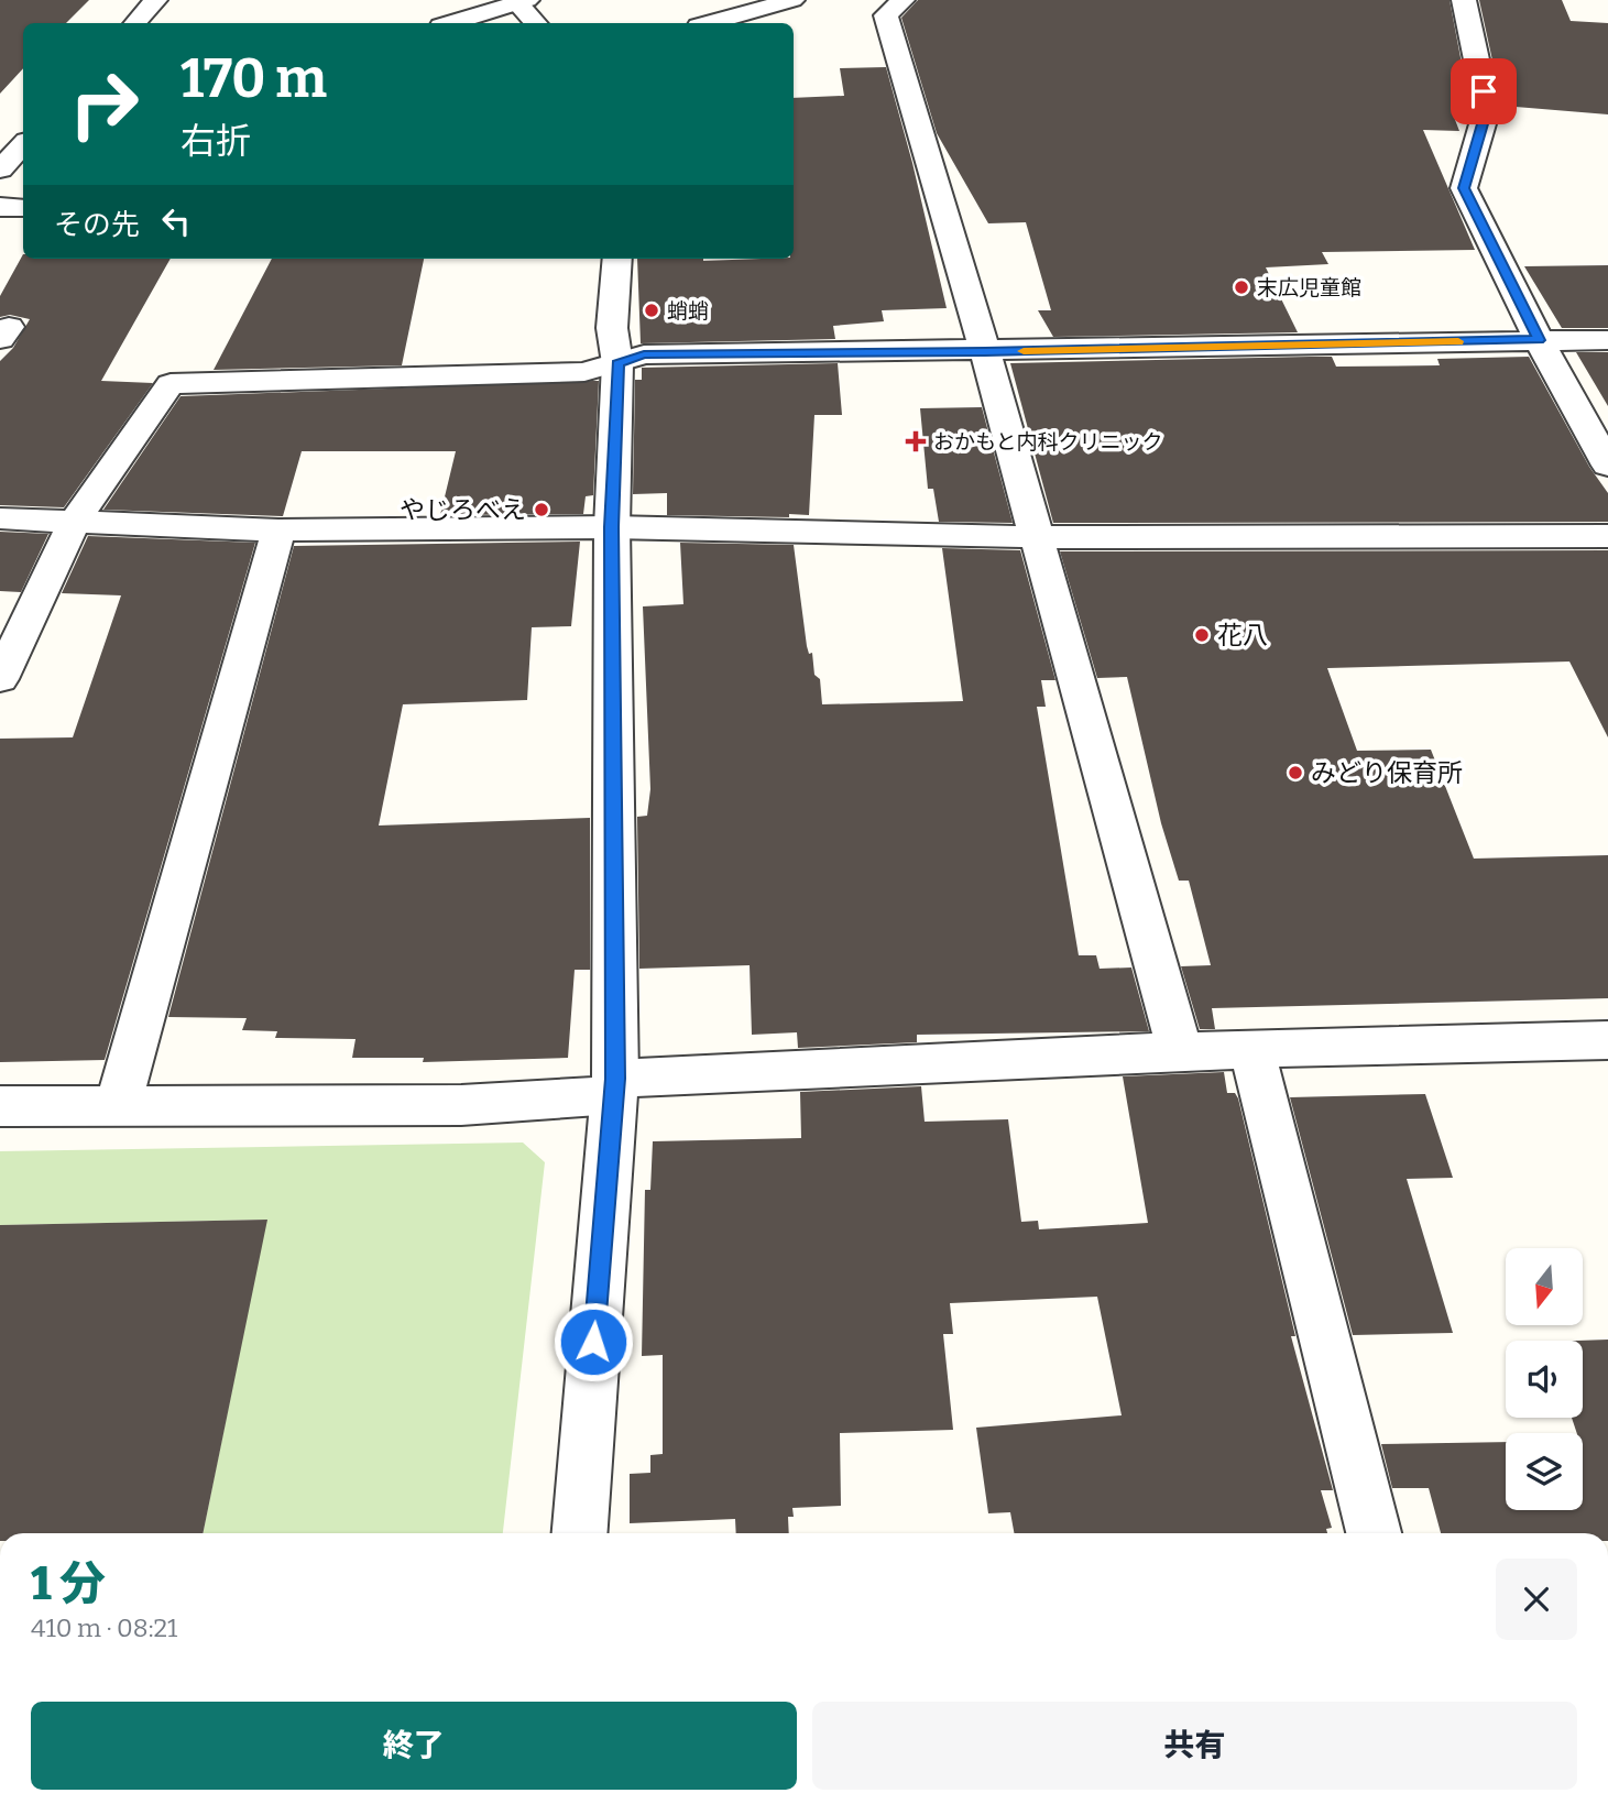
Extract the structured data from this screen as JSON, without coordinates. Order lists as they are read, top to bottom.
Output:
{
  "places": {
    "other": [
      "末広児童館",
      "蛸蛸",
      "やじろべえ",
      "花八",
      "みどり保育所"
    ],
    "health": ["おかもと内科クリニック"]
  },
  "north": "bottom",
  "page": {
    "turn": ["170 m", "右折"],
    "then": "その先",
    "heading": ["1 分", "410 m · 08:21"],
    "buttons": ["終了", "共有"]
  }
}
